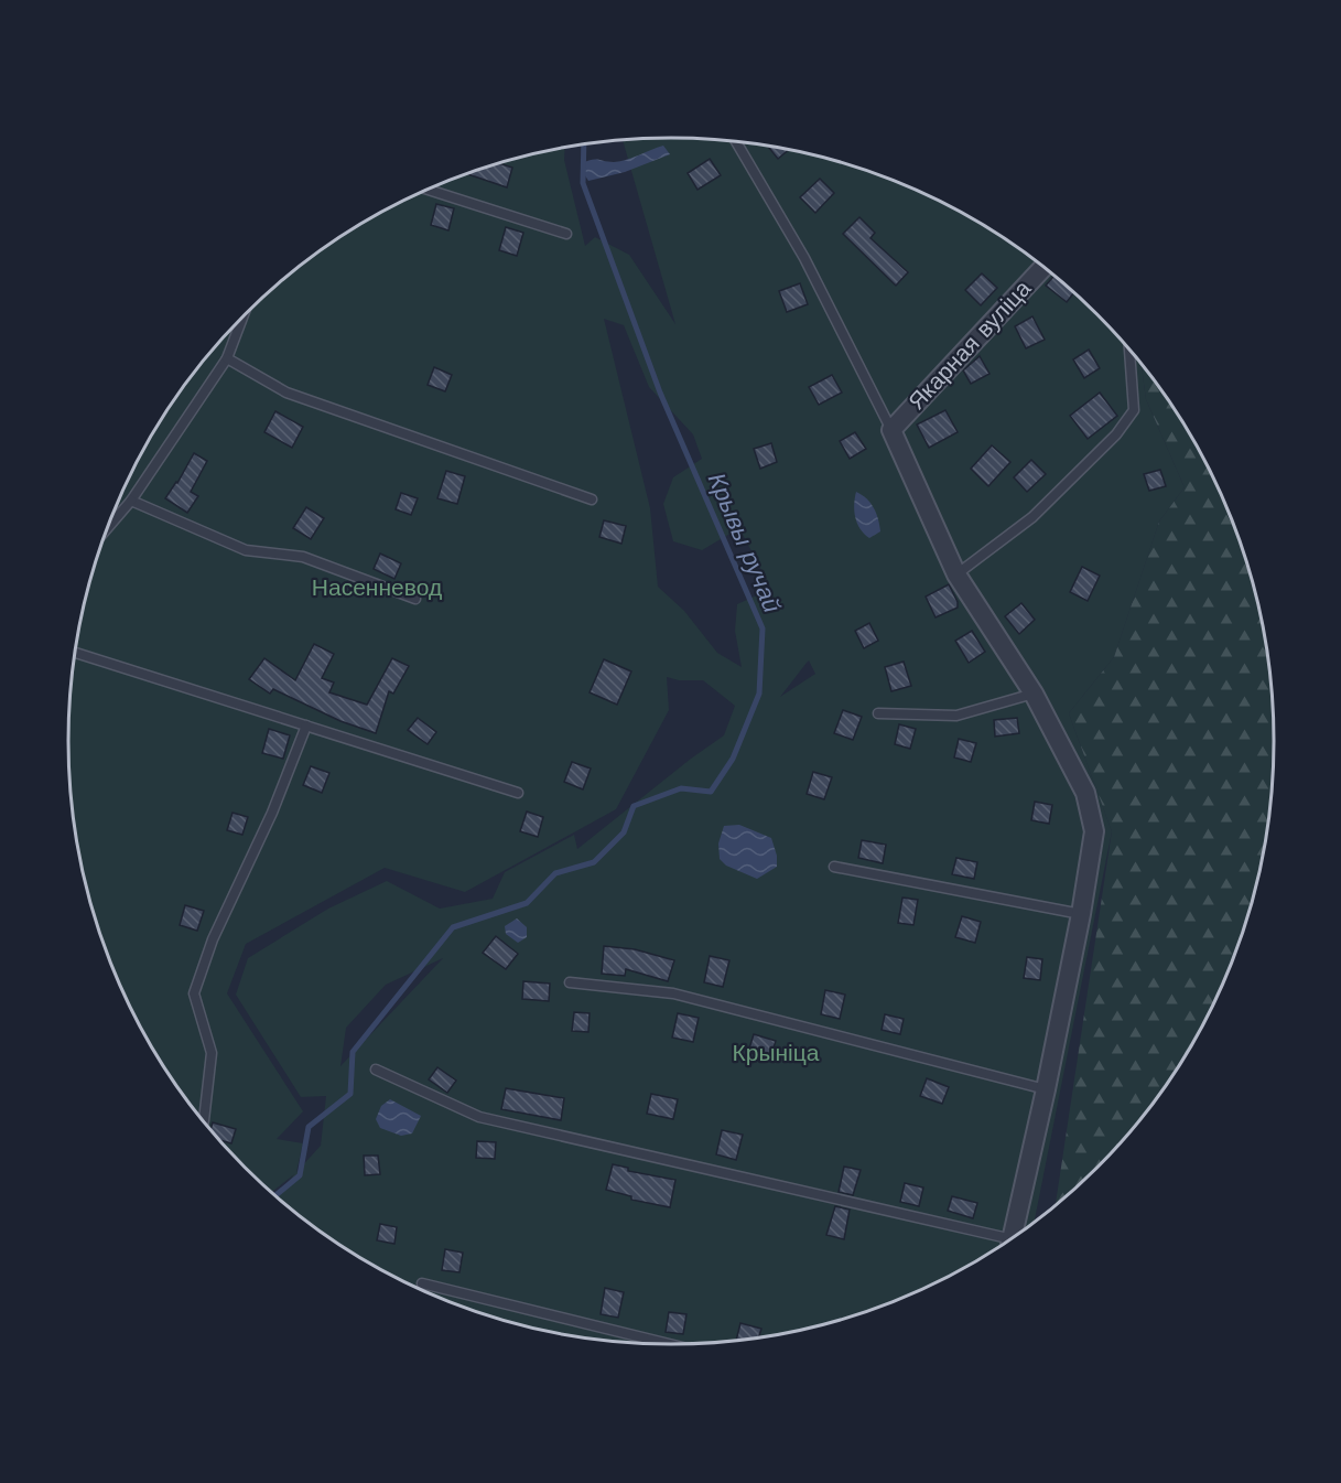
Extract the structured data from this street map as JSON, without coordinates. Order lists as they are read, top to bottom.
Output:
{
  "streets": {
    "street": ["Якарная вуліца"]
  },
  "water": ["Крывы ручай"],
  "parks": ["Насенневод", "Крыніца"]
}
